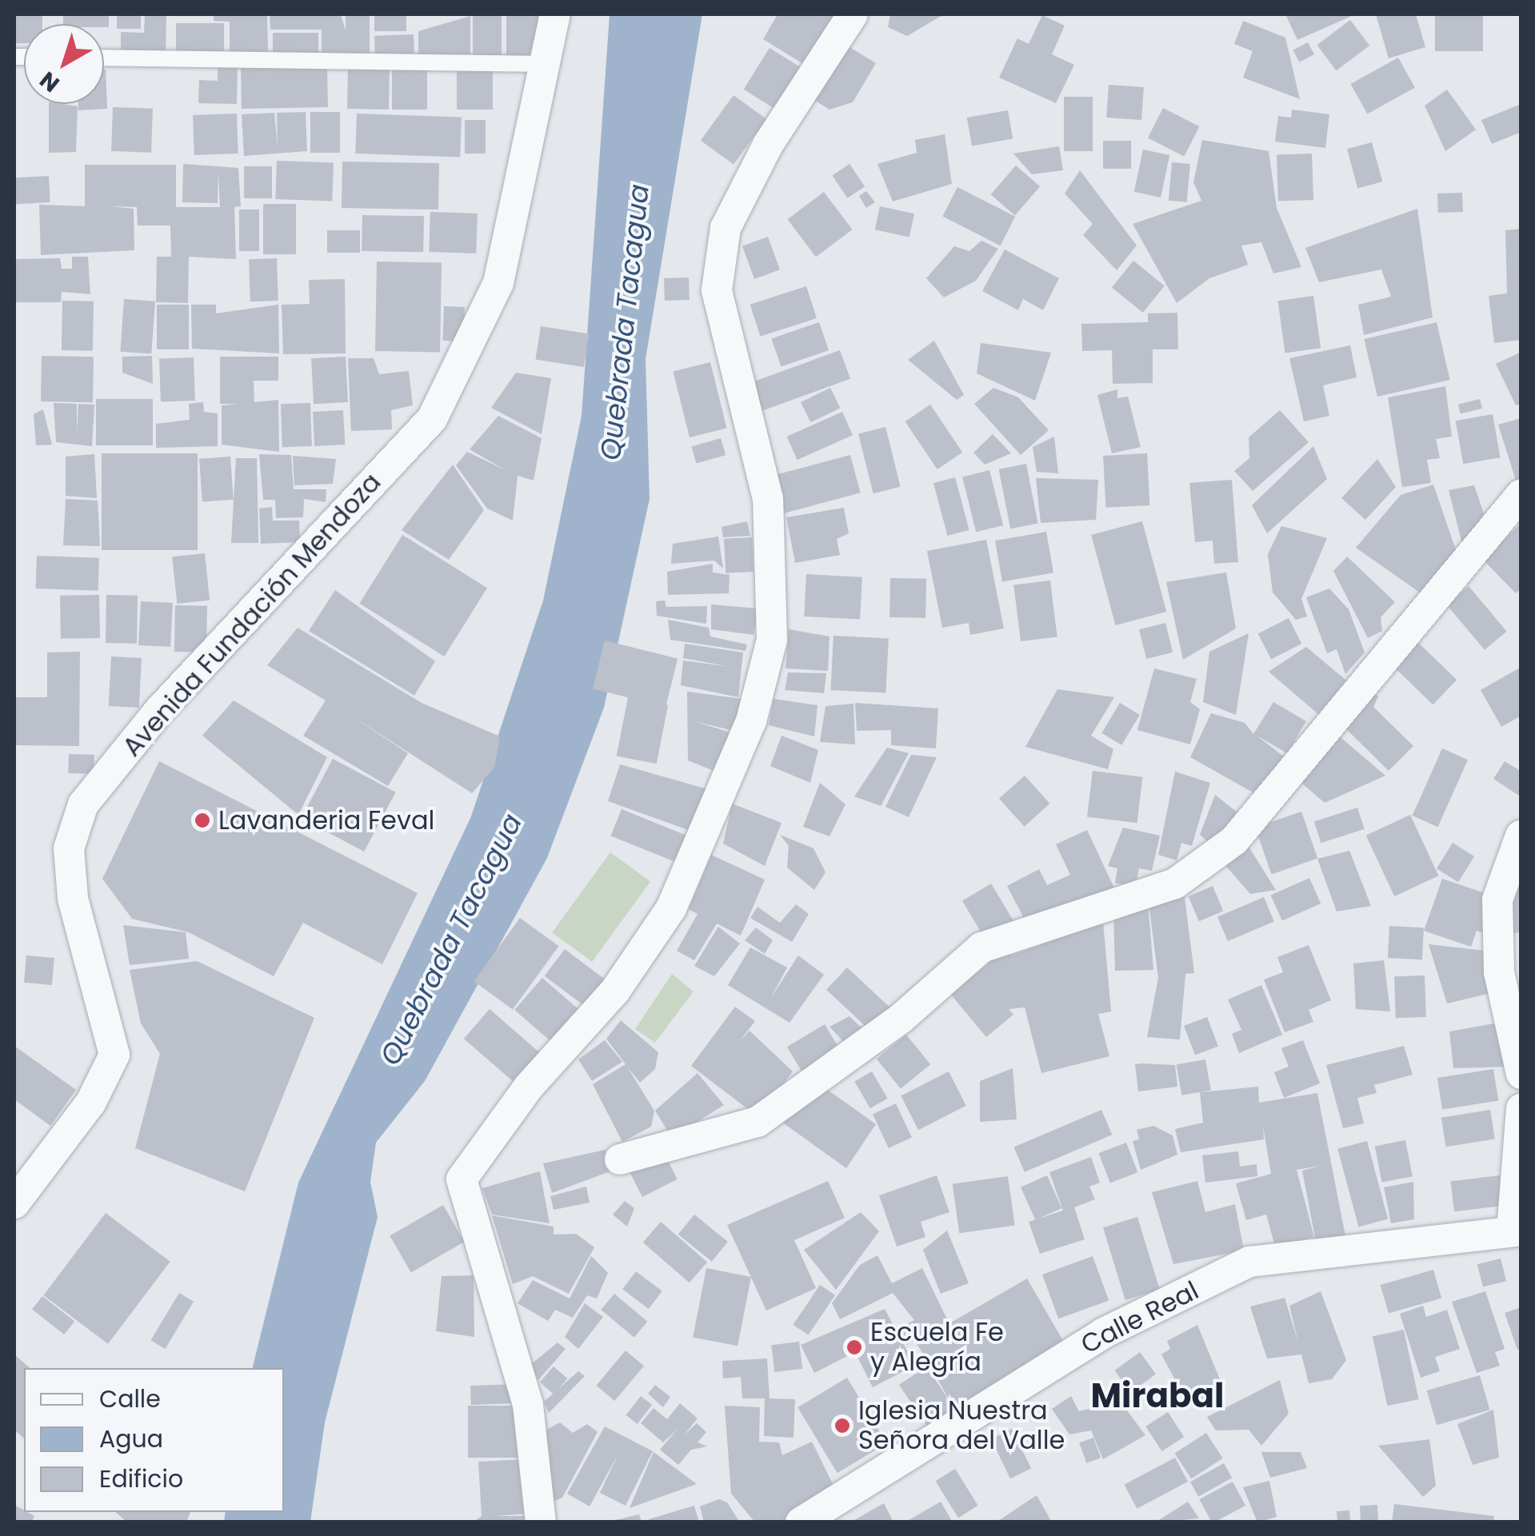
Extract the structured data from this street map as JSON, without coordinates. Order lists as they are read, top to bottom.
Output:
{
  "streets": {
    "street": ["Avenida Fundación Mendoza", "Calle Real"]
  },
  "districts": ["Mirabal"],
  "water": ["Quebrada Tacagua"],
  "places": ["Lavanderia Feval", "Escuela Fe y Alegría", "Iglesia Nuestra Señora del Valle"],
  "legend": ["Calle", "Agua", "Edificio"],
  "north": "bottom left"
}
